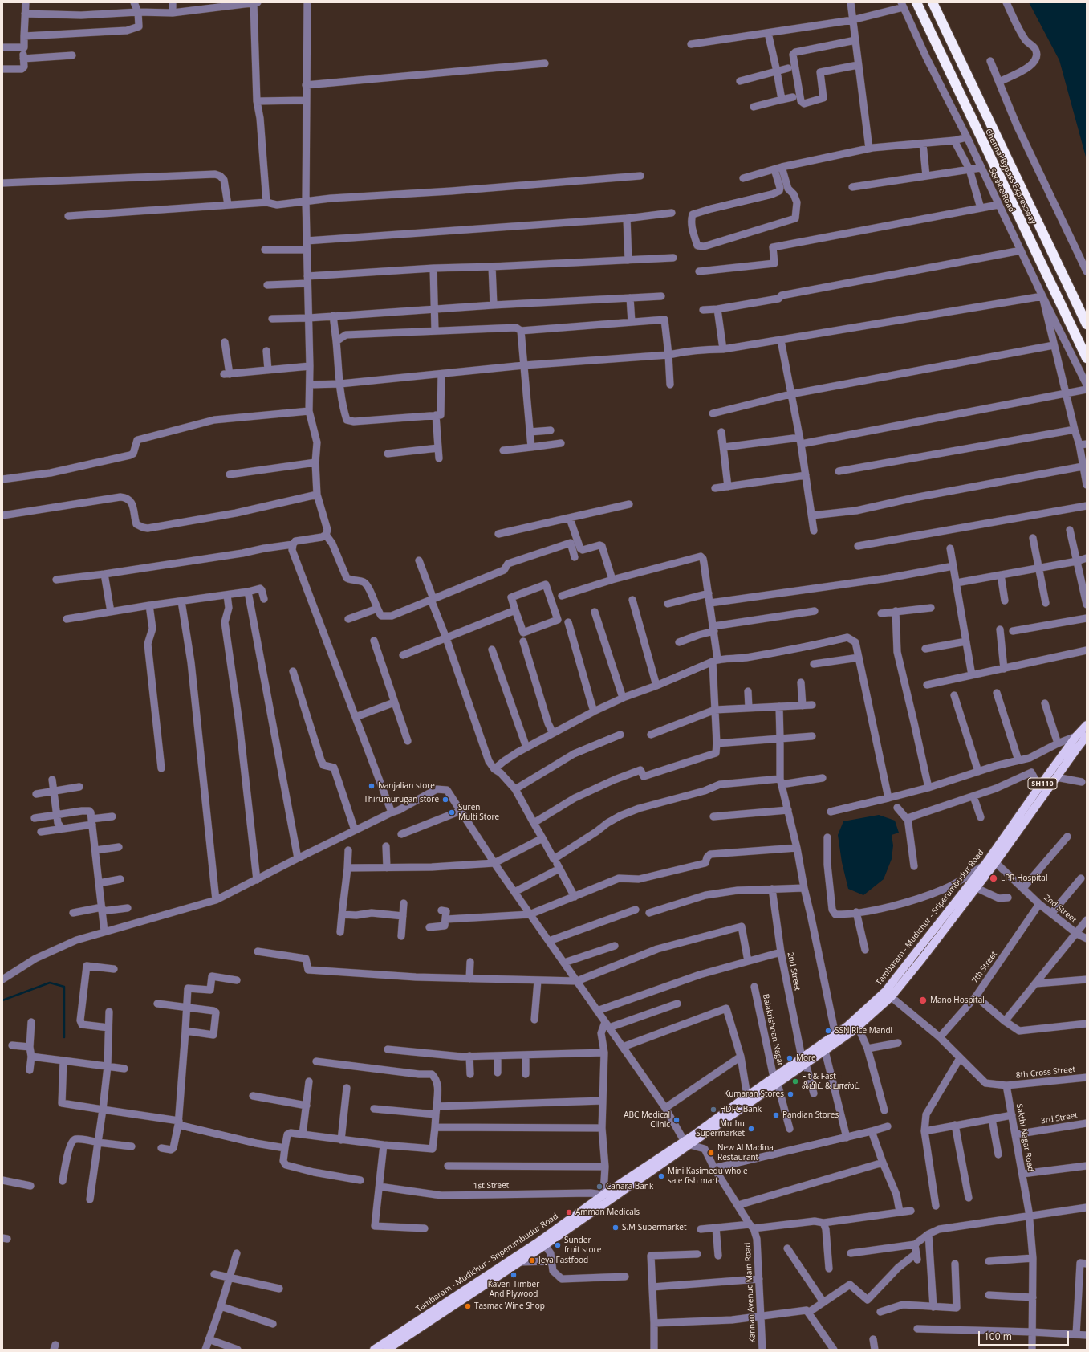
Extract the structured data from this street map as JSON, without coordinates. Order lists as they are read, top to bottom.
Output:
{
  "streets": {
    "highway": ["Chennai Bypass Expressway"],
    "main road": ["SH110", "Tambaram - Mudichur - Sriperumbudur Road"],
    "street": [
      "Service Road",
      "2nd Street",
      "7th Street",
      "Balakrishnan Nagar",
      "8th Cross Street",
      "3rd Street",
      "Sakthi Nagar Road",
      "1st Street",
      "Kannan Avenue Main Road"
    ]
  },
  "crossings": [
    ["2nd Street", "Tambaram - Mudichur - Sriperumbudur Road"],
    ["2nd Street", "7th Street"],
    ["Tambaram - Mudichur - Sriperumbudur Road", "Balakrishnan Nagar"],
    ["Tambaram - Mudichur - Sriperumbudur Road", "1st Street"],
    ["Tambaram - Mudichur - Sriperumbudur Road", "Kannan Avenue Main Road"],
    ["8th Cross Street", "Sakthi Nagar Road"],
    ["3rd Street", "Sakthi Nagar Road"]
  ],
  "places": [
    "Ivanjalian store",
    "Thirumurugan store",
    "Suren Multi Store",
    "LPR Hospital",
    "Mano Hospital",
    "SSN Rice Mandi",
    "More",
    "Fit & Fast - ஃபிட் & பாஸ்ட்",
    "Kumaran Stores",
    "HDFC Bank",
    "Pandian Stores",
    "ABC Medical Clinic",
    "Muthu Supermarket",
    "New Al Madina Restaurant",
    "Mini Kasimedu whole sale fish mart",
    "Canara Bank",
    "Amman Medicals",
    "S.M Supermarket",
    "Sunder fruit store",
    "Jeya Fastfood",
    "Kaveri Timber And Plywood",
    "Tasmac Wine Shop"
  ],
  "scale_bar": "100 m"
}
